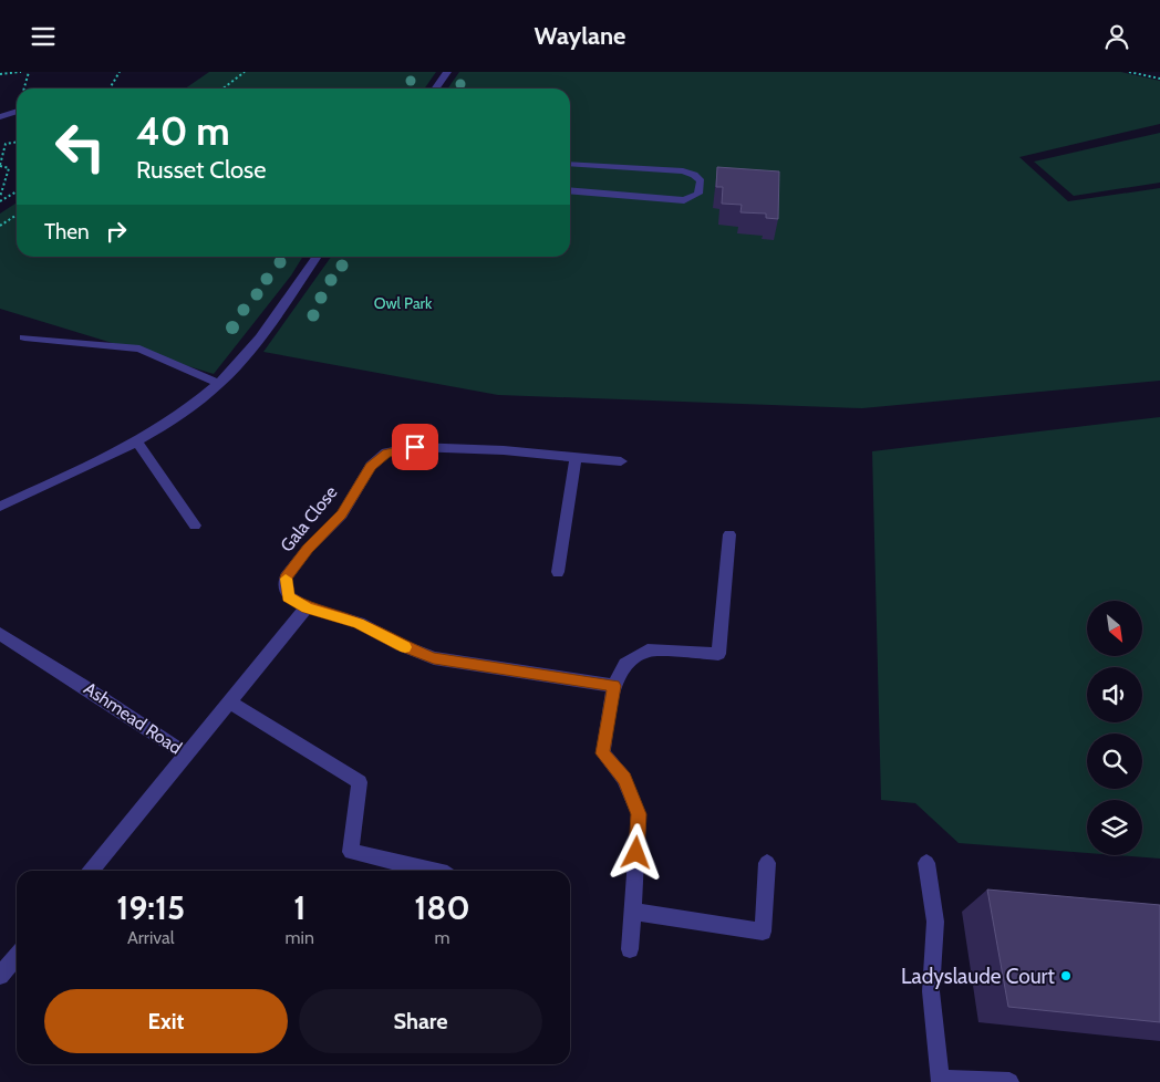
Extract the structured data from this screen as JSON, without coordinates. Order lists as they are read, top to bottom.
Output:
{
  "streets": {
    "street": ["Gala Close", "Ashmead Road"]
  },
  "parks": ["Owl Park"],
  "places": ["Ladyslaude Court"],
  "north": "bottom right",
  "page": {
    "header": "Waylane",
    "turn": ["40 m", "Russet Close"],
    "then": "Then",
    "eta": [
      "19:15",
      "Arrival",
      "1",
      "min",
      "180",
      "m"
    ],
    "buttons": ["Exit", "Share"]
  }
}
